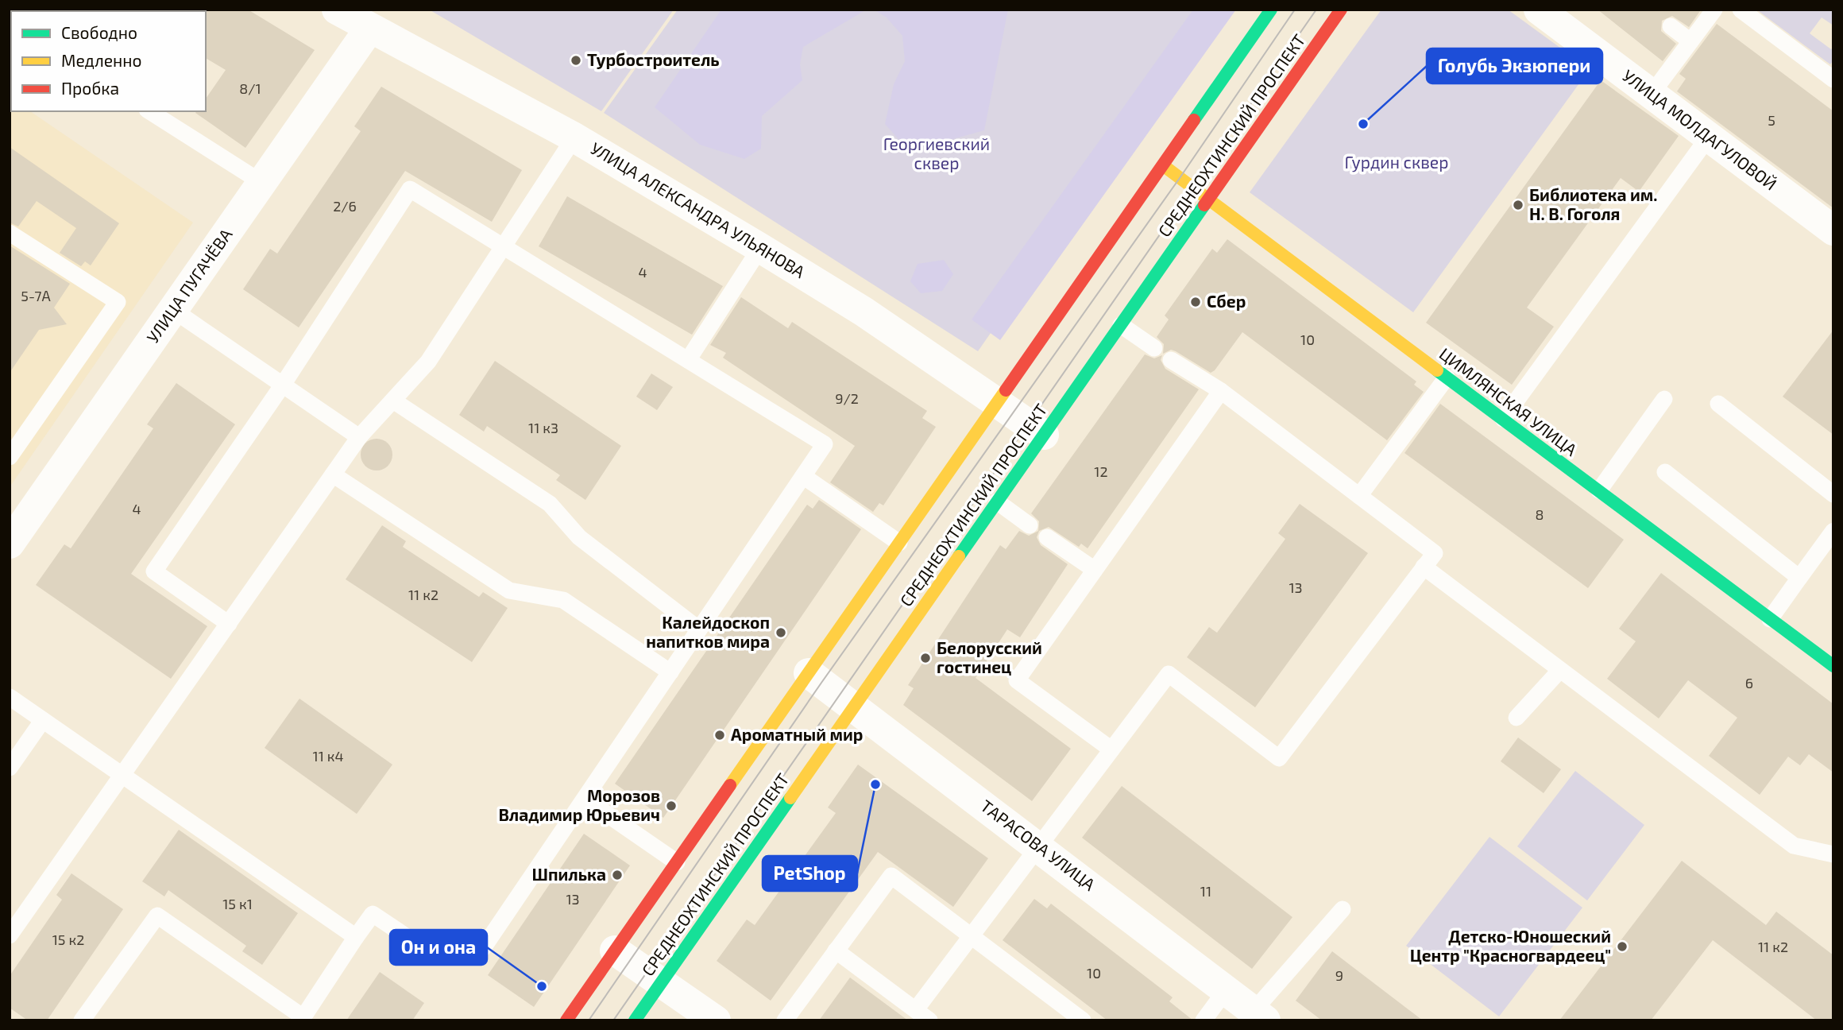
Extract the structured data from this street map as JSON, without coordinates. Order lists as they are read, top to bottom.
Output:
{
  "streets": {
    "main road": ["СРЕДНЕОХТИНСКИЙ ПРОСПЕКТ", "ЦИМЛЯНСКАЯ УЛИЦА"],
    "street": [
      "УЛИЦА МОЛДАГУЛОВОЙ",
      "УЛИЦА АЛЕКСАНДРА УЛЬЯНОВА",
      "УЛИЦА ПУГАЧЁВА",
      "ТАРАСОВА УЛИЦА"
    ]
  },
  "crossings": [
    ["СРЕДНЕОХТИНСКИЙ ПРОСПЕКТ", "УЛИЦА АЛЕКСАНДРА УЛЬЯНОВА"],
    ["СРЕДНЕОХТИНСКИЙ ПРОСПЕКТ", "ЦИМЛЯНСКАЯ УЛИЦА"],
    ["СРЕДНЕОХТИНСКИЙ ПРОСПЕКТ", "ТАРАСОВА УЛИЦА"],
    ["УЛИЦА АЛЕКСАНДРА УЛЬЯНОВА", "УЛИЦА ПУГАЧЁВА"]
  ],
  "parks": ["Георгиевский сквер", "Гурдин сквер"],
  "places": [
    "Турбостроитель",
    "Голубь Экзюпери",
    "Библиотека им. Н. В. Гоголя",
    "Сбер",
    "Калейдоскоп напитков мира",
    "Белорусский гостинец",
    "Ароматный мир",
    "PetShop",
    "Морозов Владимир Юрьевич",
    "Шпилька",
    "Детско-Юношеский Центр \"Красногвардеец\"",
    "Он и она"
  ],
  "house_numbers": [
    "8/1",
    "5",
    "2/6",
    "4",
    "5-7А",
    "10",
    "9/2",
    "11 к3",
    "12",
    "4",
    "8",
    "13",
    "11 к2",
    "6",
    "11 к4",
    "11",
    "13",
    "15 к1",
    "15 к2",
    "11 к2",
    "10",
    "9"
  ],
  "legend": ["Свободно", "Медленно", "Пробка"]
}
